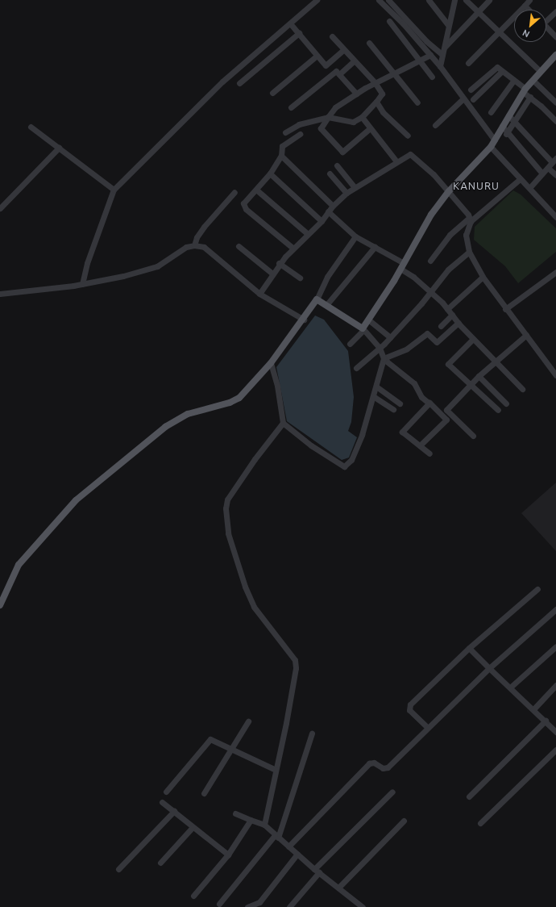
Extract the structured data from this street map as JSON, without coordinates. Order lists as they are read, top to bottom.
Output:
{
  "districts": ["KANURU"],
  "north": "bottom left"
}
